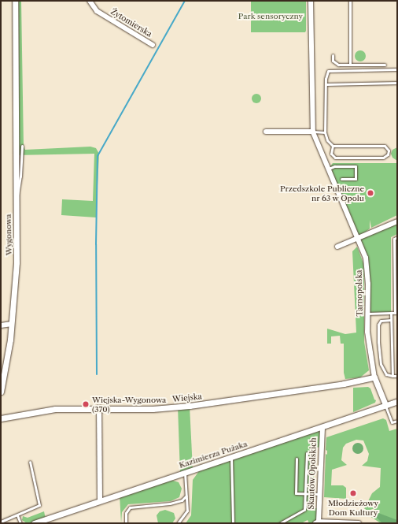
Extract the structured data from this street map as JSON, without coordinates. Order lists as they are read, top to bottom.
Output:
{
  "streets": {
    "street": [
      "Żytomierska",
      "Wygonowa",
      "Tarnopolska",
      "Wiejska",
      "Kazimierza Pużaka",
      "Skautów Opolskich"
    ]
  },
  "crossings": [
    ["Tarnopolska", "Wiejska"],
    ["Tarnopolska", "Kazimierza Pużaka"],
    ["Kazimierza Pużaka", "Skautów Opolskich"]
  ],
  "parks": ["Park sensoryczny"],
  "places": ["Przedszkole Publiczne nr 63 w Opolu", "Wiejska-Wygonowa (370)", "Młodzieżowy Dom Kultury"]
}
